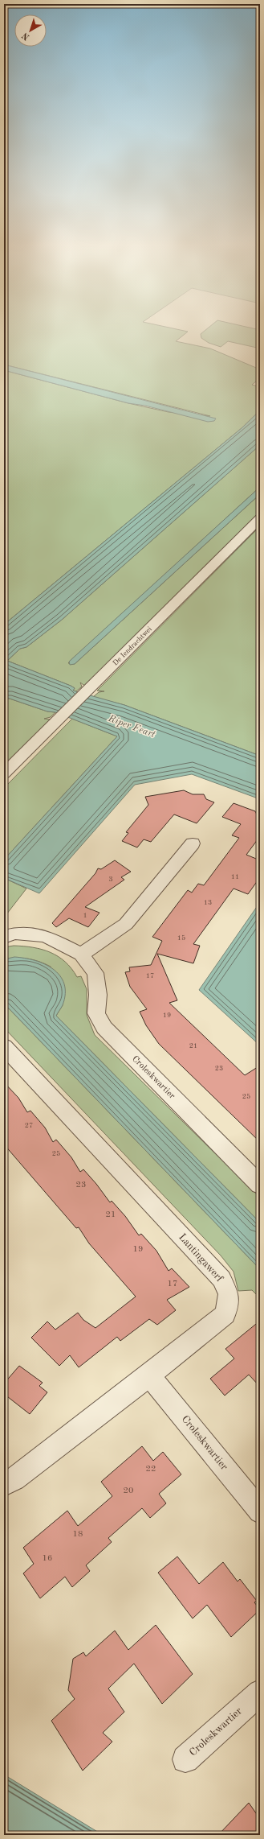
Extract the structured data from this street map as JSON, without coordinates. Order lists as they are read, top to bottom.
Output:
{
  "streets": {
    "street": ["De Iendrachtwei", "Croleskwartier", "Lantingawerf"]
  },
  "crossings": [
    ["Croleskwartier", "Lantingawerf"]
  ],
  "water": ["Riper Feart"],
  "house_numbers": [
    "11",
    "3",
    "13",
    "1",
    "15",
    "17",
    "19",
    "21",
    "23",
    "25",
    "27",
    "25",
    "23",
    "21",
    "19",
    "17",
    "22",
    "20",
    "18",
    "16"
  ],
  "north": "bottom left"
}
